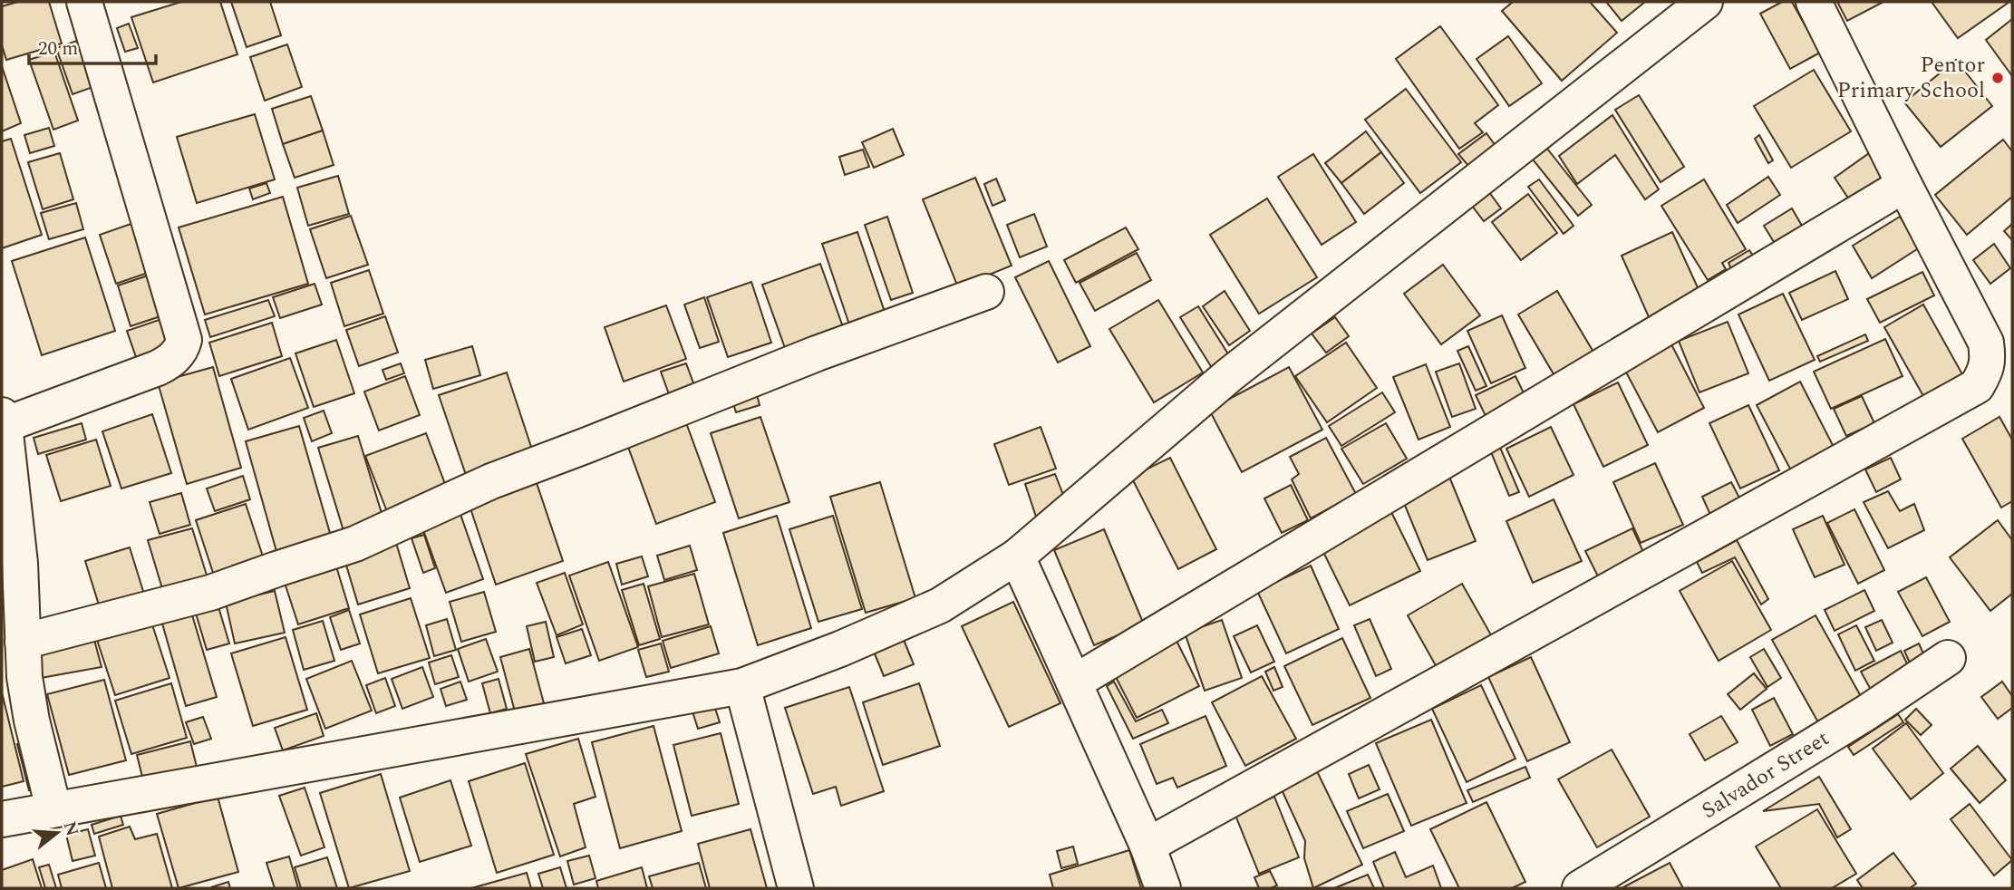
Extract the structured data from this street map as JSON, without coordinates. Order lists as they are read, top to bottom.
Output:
{
  "streets": {
    "street": ["Salvador Street"]
  },
  "places": ["Pentor Primary School"],
  "scale_bar": "20 m",
  "north": "right"
}
